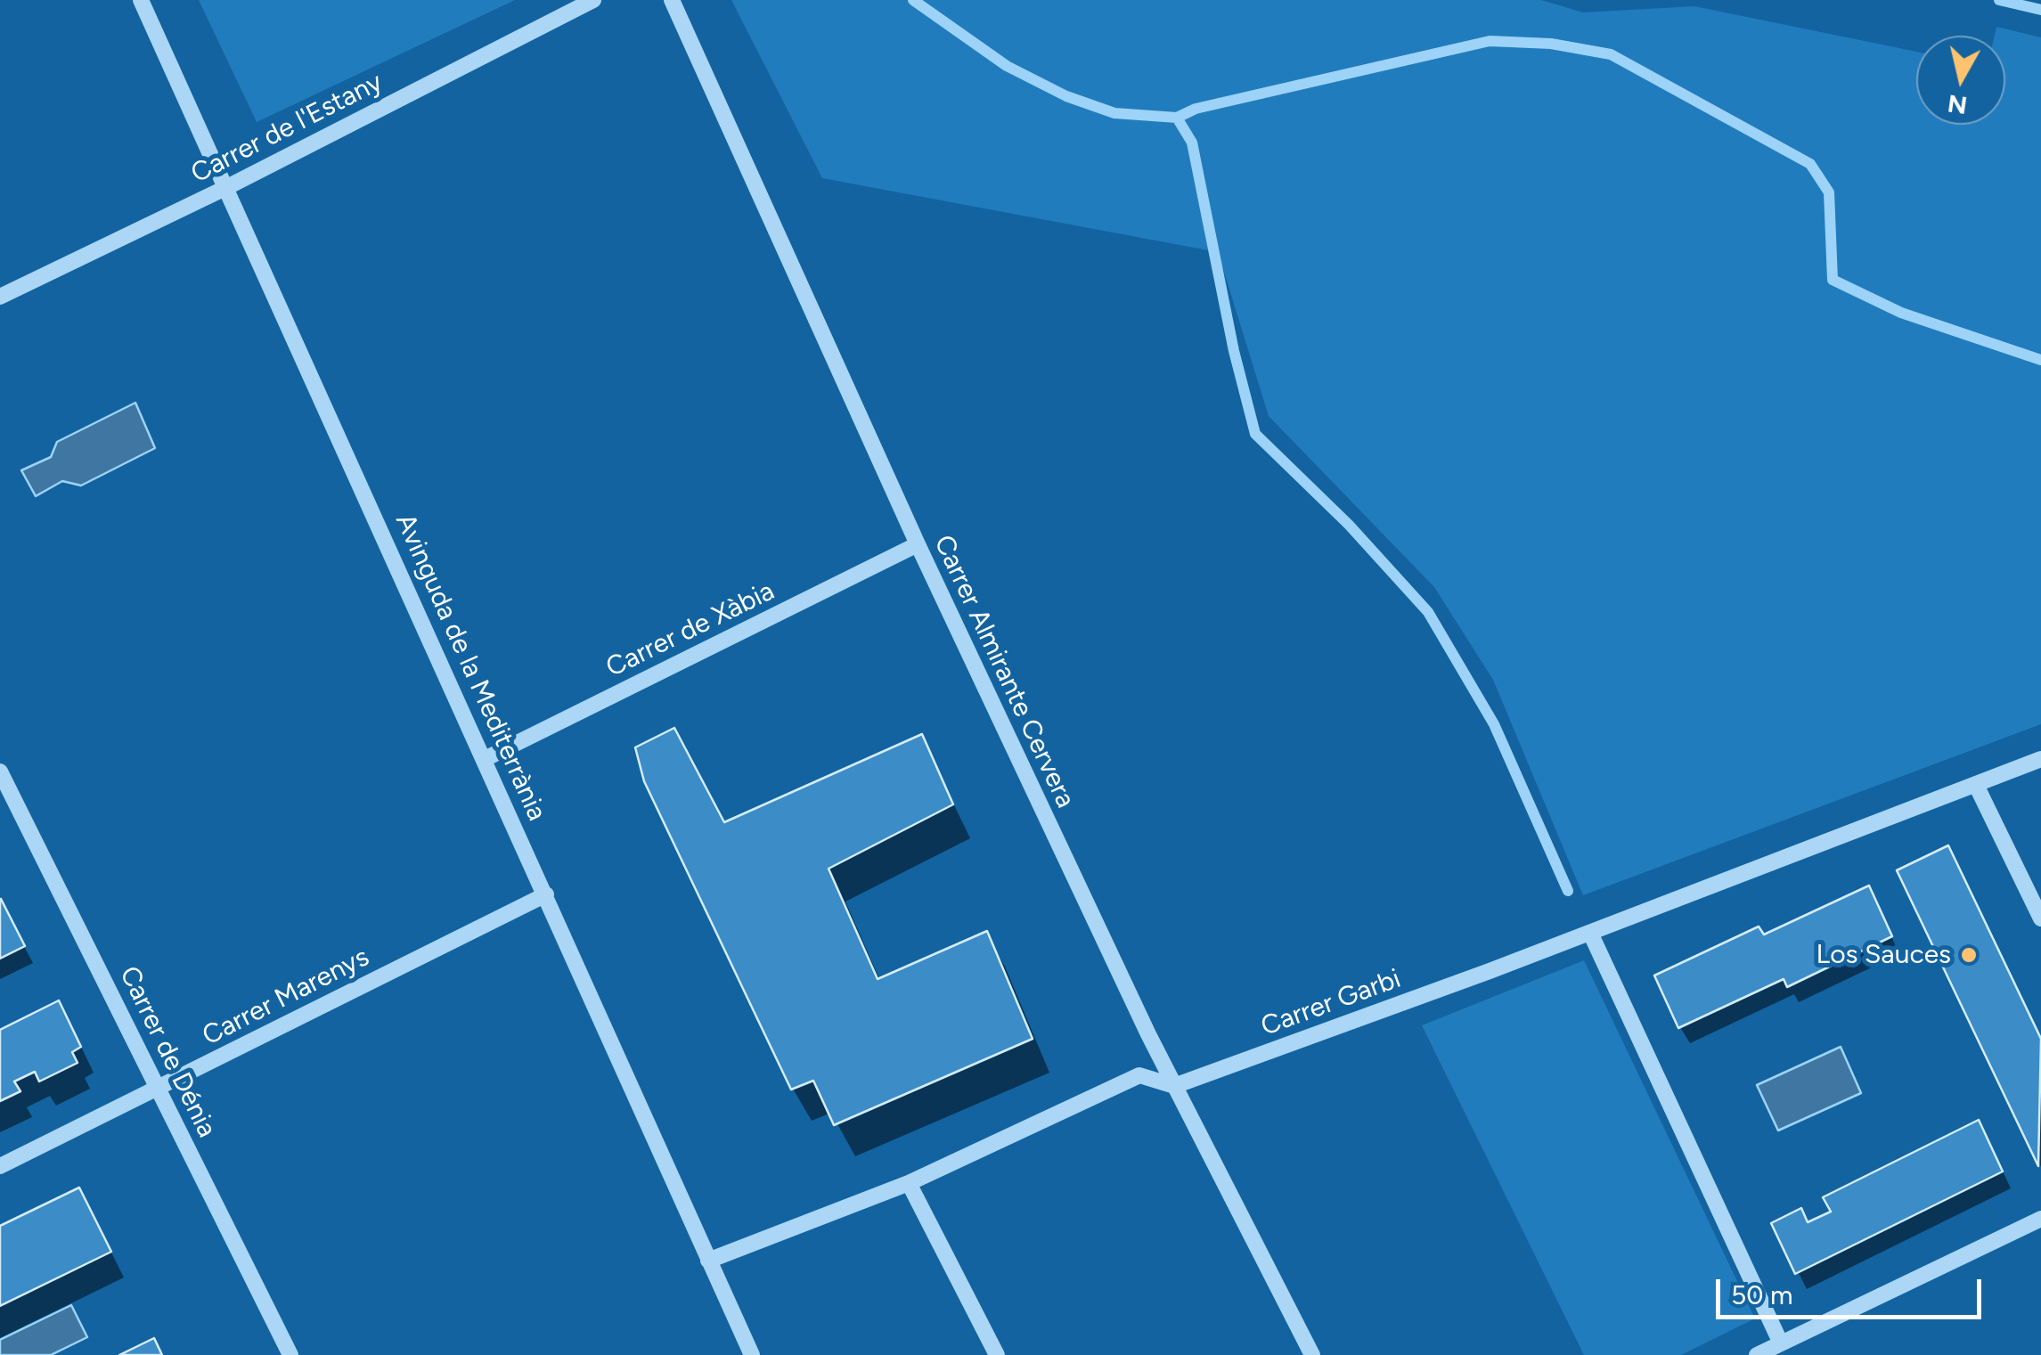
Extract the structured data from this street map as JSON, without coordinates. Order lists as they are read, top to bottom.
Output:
{
  "streets": {
    "street": [
      "Carrer de l'Estany",
      "Carrer de Xàbia",
      "Avinguda de la Mediterrània",
      "Carrer Almirante Cervera",
      "Carrer Marenys",
      "Carrer Garbi",
      "Carrer de Dénia"
    ]
  },
  "crossings": [
    ["Carrer de l'Estany", "Avinguda de la Mediterrània"],
    ["Carrer de Xàbia", "Avinguda de la Mediterrània"],
    ["Carrer de Xàbia", "Carrer Almirante Cervera"],
    ["Avinguda de la Mediterrània", "Carrer Marenys"],
    ["Carrer Almirante Cervera", "Carrer Garbi"],
    ["Carrer Marenys", "Carrer de Dénia"]
  ],
  "places": ["Los Sauces"],
  "scale_bar": "50 m",
  "north": "bottom"
}
